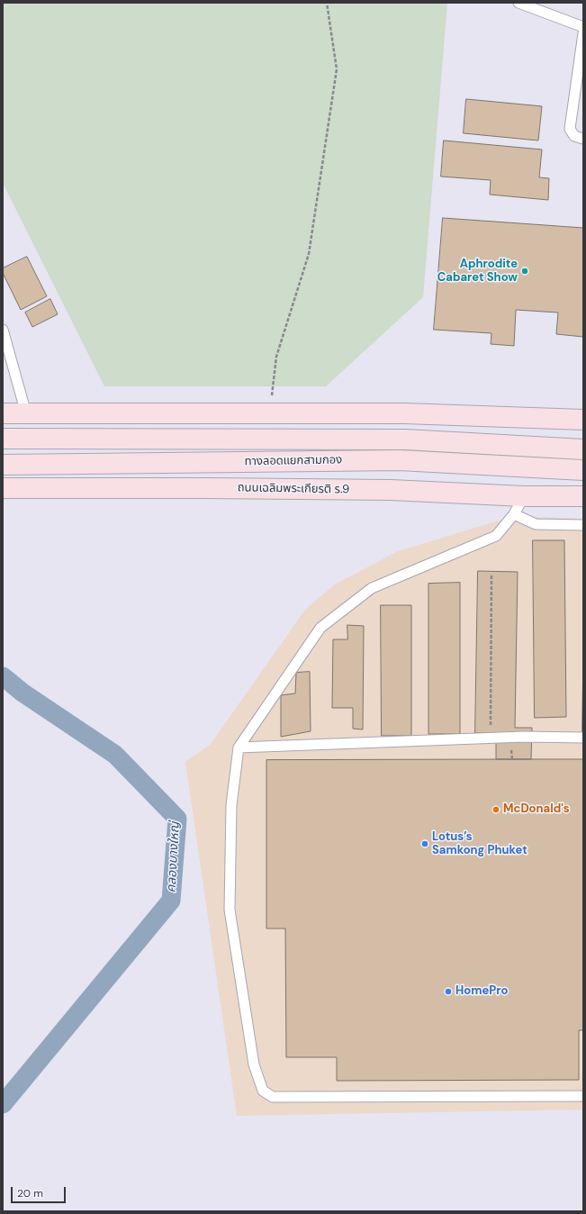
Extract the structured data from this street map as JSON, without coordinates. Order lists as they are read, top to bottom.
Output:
{
  "streets": {
    "main road": ["ทางลอดแยกสามกอง", "ถนนเฉลิมพระเกียรติ ร.9"]
  },
  "water": ["คลองบางใหญ่"],
  "places": [
    "Aphrodite Cabaret Show",
    "McDonald's",
    "Lotus’s Samkong Phuket",
    "HomePro"
  ],
  "scale_bar": "20 m"
}
